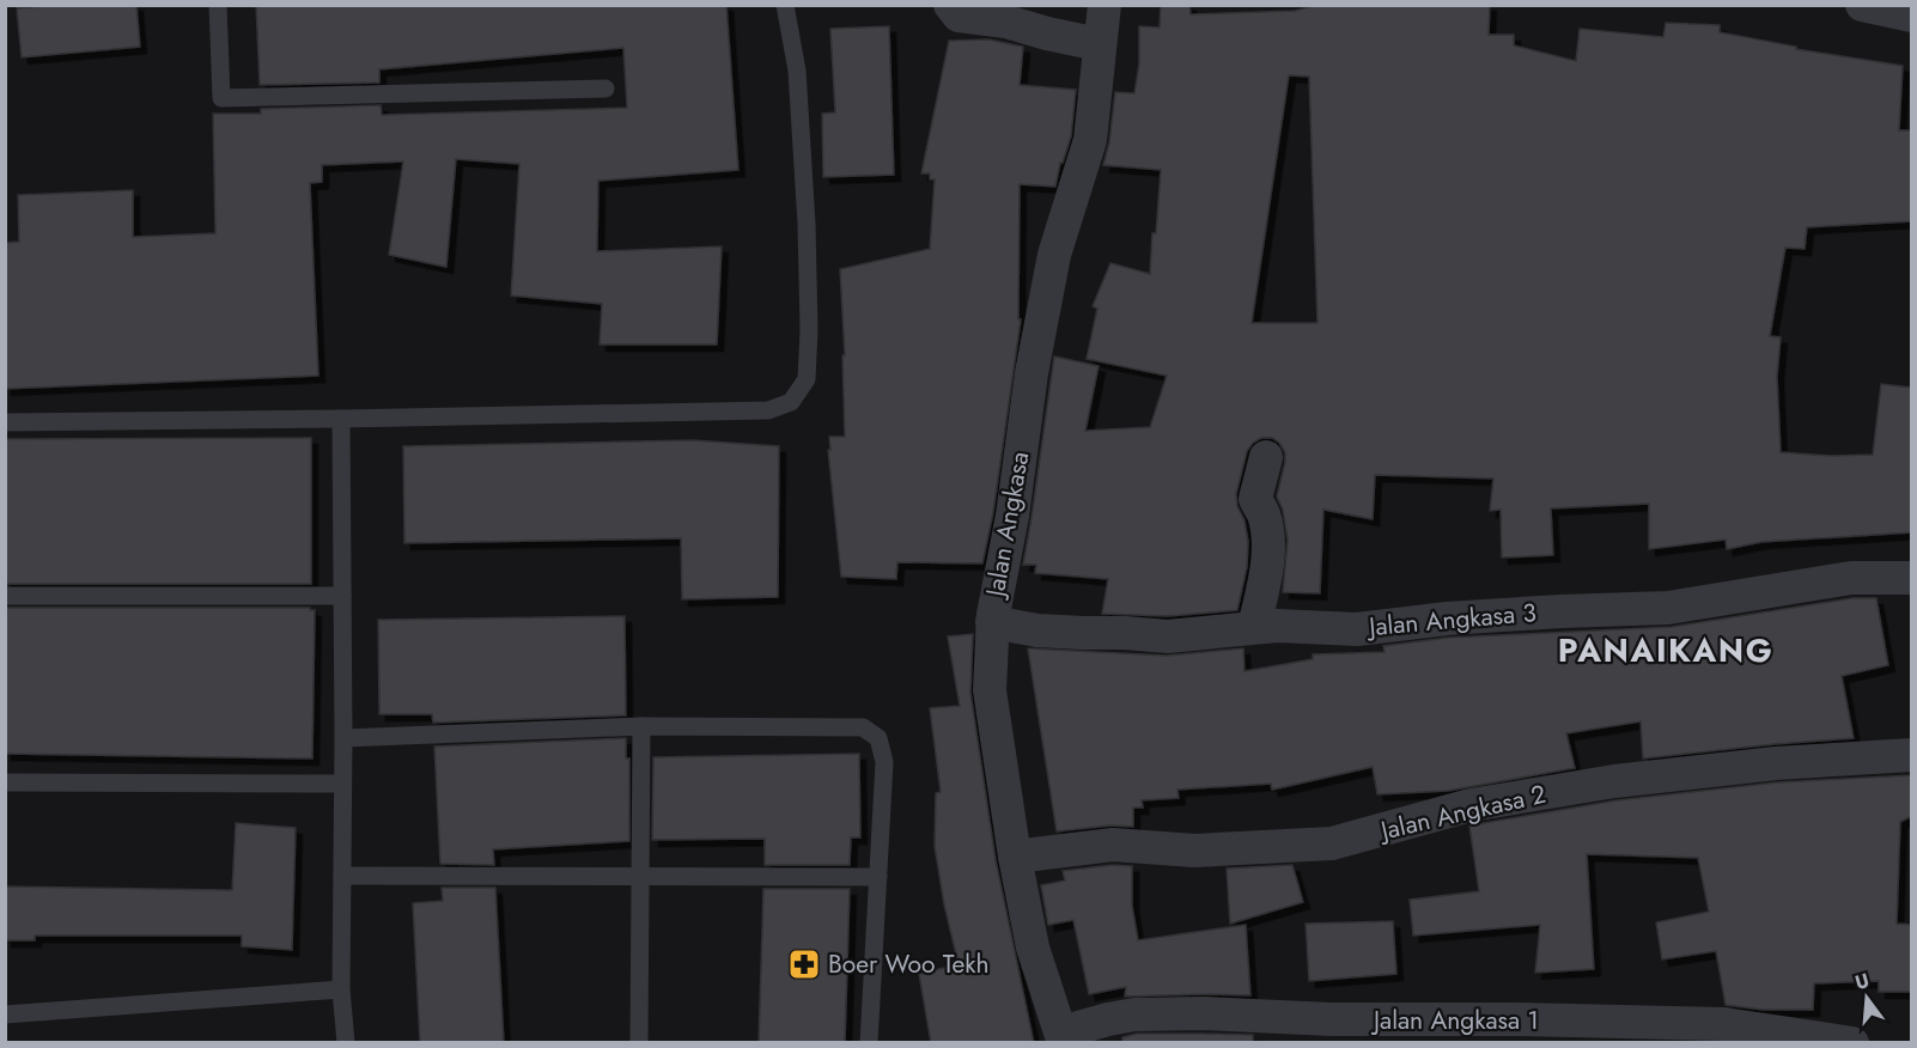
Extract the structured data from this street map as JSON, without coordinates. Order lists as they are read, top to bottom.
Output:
{
  "streets": {
    "street": [
      "Jalan Angkasa",
      "Jalan Angkasa 3",
      "Jalan Angkasa 2",
      "Jalan Angkasa 1"
    ]
  },
  "crossings": [
    ["Jalan Angkasa", "Jalan Angkasa 3"],
    ["Jalan Angkasa", "Jalan Angkasa 2"],
    ["Jalan Angkasa", "Jalan Angkasa 1"]
  ],
  "districts": ["PANAIKANG"],
  "places": {
    "pharmacy": ["Boer Woo Tekh"]
  },
  "north": "top"
}
